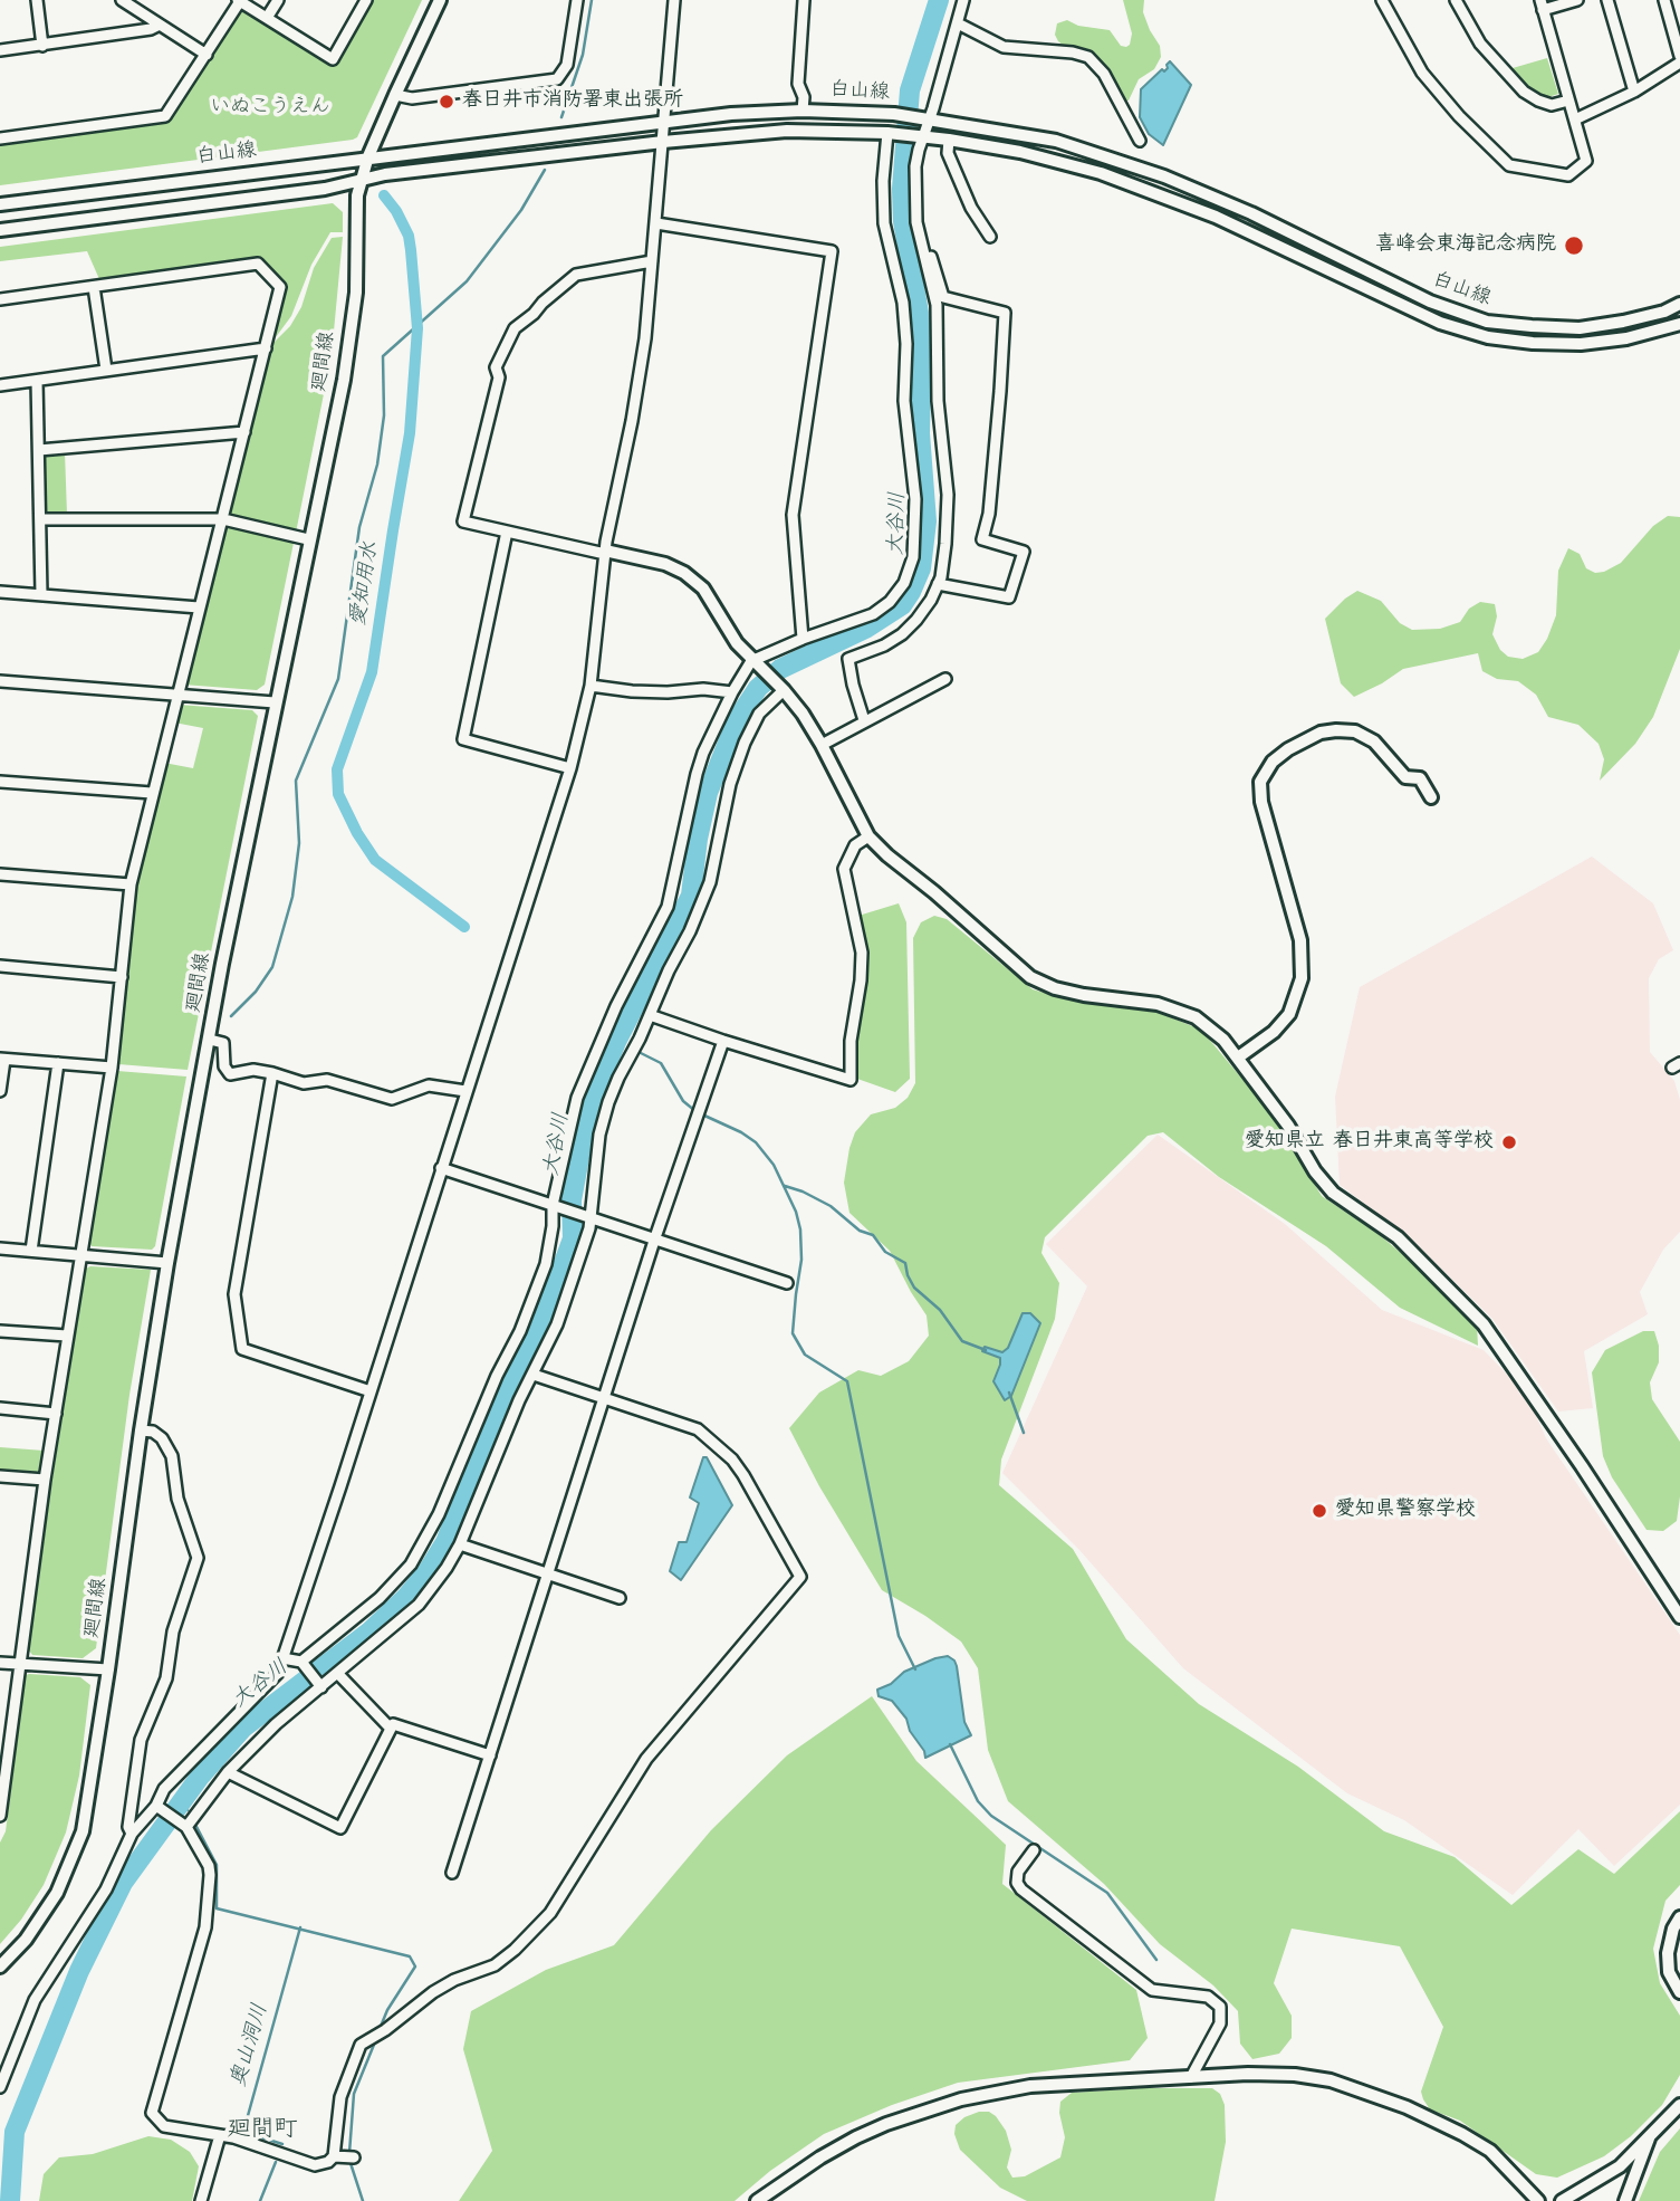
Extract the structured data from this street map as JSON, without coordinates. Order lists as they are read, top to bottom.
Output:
{
  "streets": {
    "street": ["白山線", "廻間線"]
  },
  "crossings": [
    ["白山線", "廻間線"]
  ],
  "districts": ["廻間町"],
  "water": ["大谷川", "愛知用水", "奥山洞川"],
  "parks": ["いぬこうえん"],
  "places": [
    "春日井市消防署東出張所",
    "喜峰会東海記念病院",
    "愛知県立 春日井東高等学校",
    "愛知県警察学校"
  ]
}
